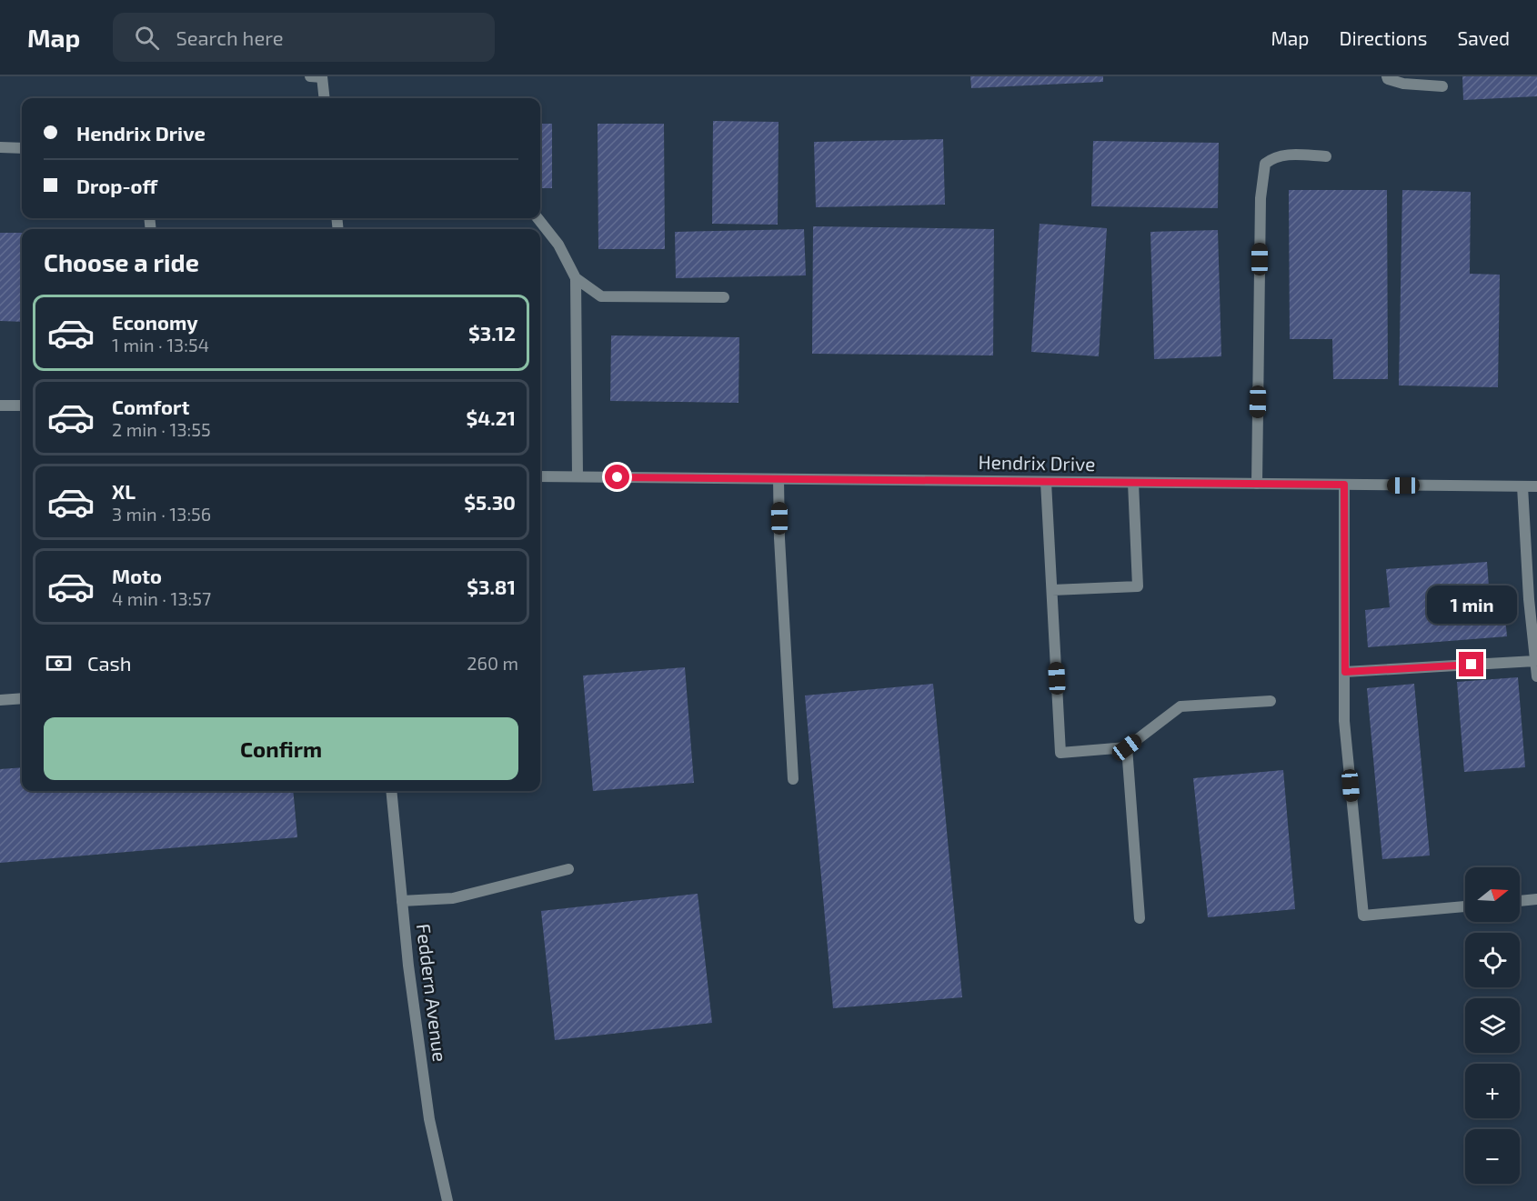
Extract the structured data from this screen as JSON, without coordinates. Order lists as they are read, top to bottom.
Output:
{
  "streets": {
    "street": ["Hendrix Drive", "Feddern Avenue"]
  },
  "north": "right",
  "page": {
    "header": "Map",
    "search": "Search here",
    "nav": ["Map", "Directions", "Saved"],
    "banner": ["Hendrix Drive", "Drop-off"],
    "heading": "Choose a ride",
    "list": [
      {
        "name": "Economy",
        "note": "1 min · 13:54",
        "value": "$3.12"
      },
      {
        "name": "Comfort",
        "note": "2 min · 13:55",
        "value": "$4.21"
      },
      {
        "name": "XL",
        "note": "3 min · 13:56",
        "value": "$5.30"
      },
      {
        "name": "Moto",
        "note": "4 min · 13:57",
        "value": "$3.81"
      }
    ],
    "bubble": "1 min",
    "pay": ["Cash", "260 m"],
    "buttons": "Confirm",
    "map_buttons": ["+", "−"]
  }
}
